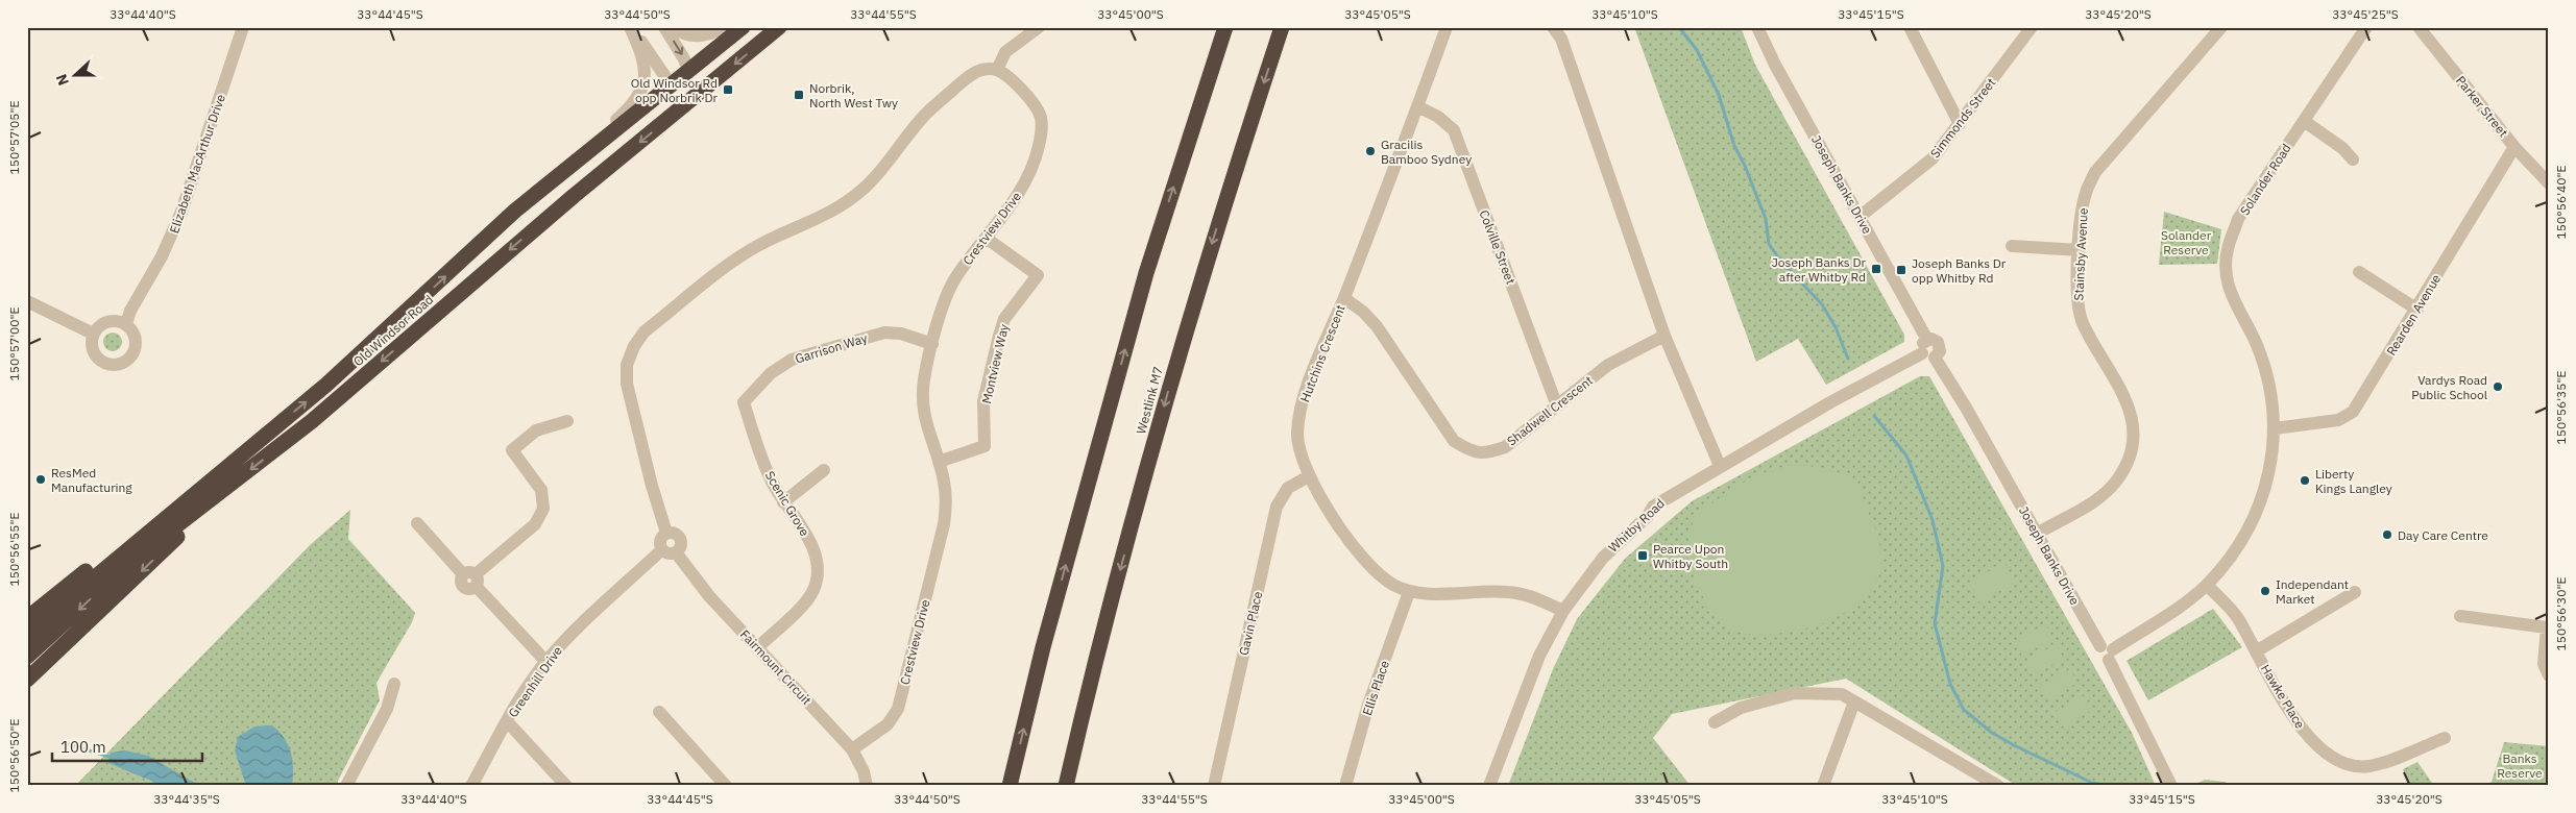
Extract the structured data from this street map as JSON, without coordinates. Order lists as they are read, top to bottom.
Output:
{
  "streets": {
    "highway": ["Old Windsor Road", "Westlink M7"],
    "street": [
      "Parker Street",
      "Simmonds Street",
      "Elizabeth MacArthur Drive",
      "Solander Road",
      "Joseph Banks Drive",
      "Crestview Drive",
      "Colville Street",
      "Stainsby Avenue",
      "Rearden Avenue",
      "Garrison Way",
      "Hutchins Crescent",
      "Montview Way",
      "Shadwell Crescent",
      "Scenic Grove",
      "Whitby Road",
      "Gavin Place",
      "Fairmount Circuit",
      "Greenhill Drive",
      "Ellis Place",
      "Hawke Place"
    ]
  },
  "crossings": [
    ["Parker Street", "Rearden Avenue"],
    ["Simmonds Street", "Joseph Banks Drive"],
    ["Solander Road", "Joseph Banks Drive"],
    ["Solander Road", "Rearden Avenue"],
    ["Solander Road", "Hawke Place"],
    ["Joseph Banks Drive", "Stainsby Avenue"],
    ["Joseph Banks Drive", "Whitby Road"],
    ["Crestview Drive", "Garrison Way"],
    ["Crestview Drive", "Montview Way"],
    ["Crestview Drive", "Fairmount Circuit"],
    ["Colville Street", "Hutchins Crescent"],
    ["Colville Street", "Shadwell Crescent"],
    ["Garrison Way", "Scenic Grove"],
    ["Hutchins Crescent", "Shadwell Crescent"],
    ["Hutchins Crescent", "Whitby Road"],
    ["Hutchins Crescent", "Gavin Place"],
    ["Hutchins Crescent", "Ellis Place"],
    ["Scenic Grove", "Fairmount Circuit"],
    ["Fairmount Circuit", "Greenhill Drive"]
  ],
  "parks": ["Solander Reserve", "Banks Reserve"],
  "places": {
    "transit": [
      "Old Windsor Rd opp Norbrik Dr",
      "Norbrik, North West Twy",
      "Joseph Banks Dr after Whitby Rd",
      "Joseph Banks Dr opp Whitby Rd",
      "Pearce Upon Whitby South"
    ],
    "other": [
      "Gracilis Bamboo Sydney",
      "Vardys Road Public School",
      "ResMed Manufacturing",
      "Liberty Kings Langley",
      "Day Care Centre",
      "Independant Market"
    ]
  },
  "scale_bar": "100 m",
  "north": "left",
  "coordinates": [
    "33°44'40\"S",
    "33°44'45\"S",
    "33°44'50\"S",
    "33°44'55\"S",
    "33°45'00\"S",
    "33°45'05\"S",
    "33°45'10\"S",
    "33°45'15\"S",
    "33°45'20\"S",
    "33°45'25\"S",
    "150°57'05\"E",
    "150°56'40\"E",
    "150°57'00\"E",
    "150°56'35\"E",
    "150°56'55\"E",
    "150°56'30\"E",
    "150°56'50\"E",
    "33°44'35\"S"
  ]
}
